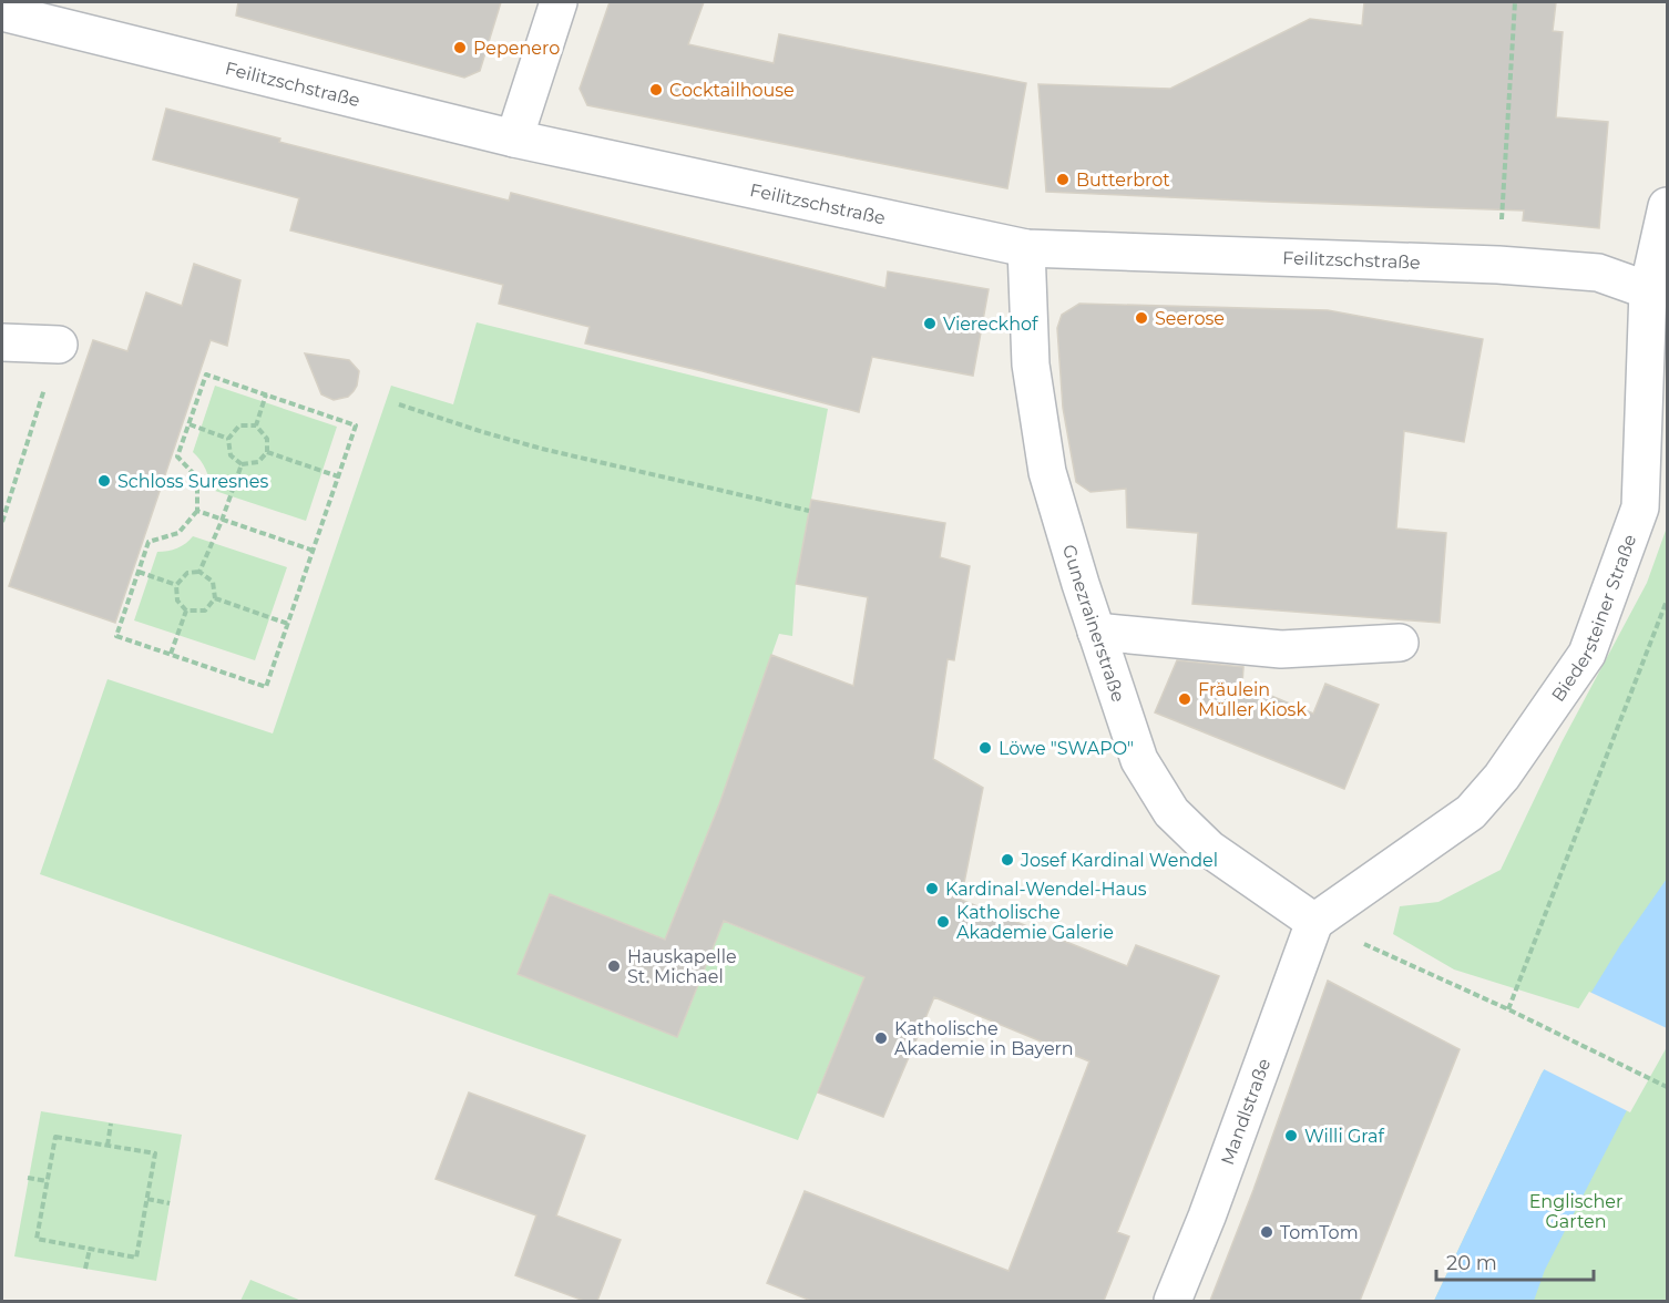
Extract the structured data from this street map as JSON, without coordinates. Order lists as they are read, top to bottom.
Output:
{
  "streets": {
    "street": [
      "Feilitzschstraße",
      "Biedersteiner Straße",
      "Gunezrainerstraße",
      "Mandlstraße"
    ]
  },
  "crossings": [
    ["Feilitzschstraße", "Biedersteiner Straße"],
    ["Feilitzschstraße", "Gunezrainerstraße"],
    ["Biedersteiner Straße", "Gunezrainerstraße"],
    ["Biedersteiner Straße", "Mandlstraße"],
    ["Gunezrainerstraße", "Mandlstraße"]
  ],
  "parks": ["Englischer Garten"],
  "places": [
    "Pepenero",
    "Cocktailhouse",
    "Butterbrot",
    "Seerose",
    "Viereckhof",
    "Schloss Suresnes",
    "Fräulein Müller Kiosk",
    "Löwe \"SWAPO\"",
    "Josef Kardinal Wendel",
    "Kardinal-Wendel-Haus",
    "Katholische Akademie Galerie",
    "Hauskapelle St. Michael",
    "Katholische Akademie in Bayern",
    "Willi Graf",
    "TomTom"
  ],
  "scale_bar": "20 m"
}
